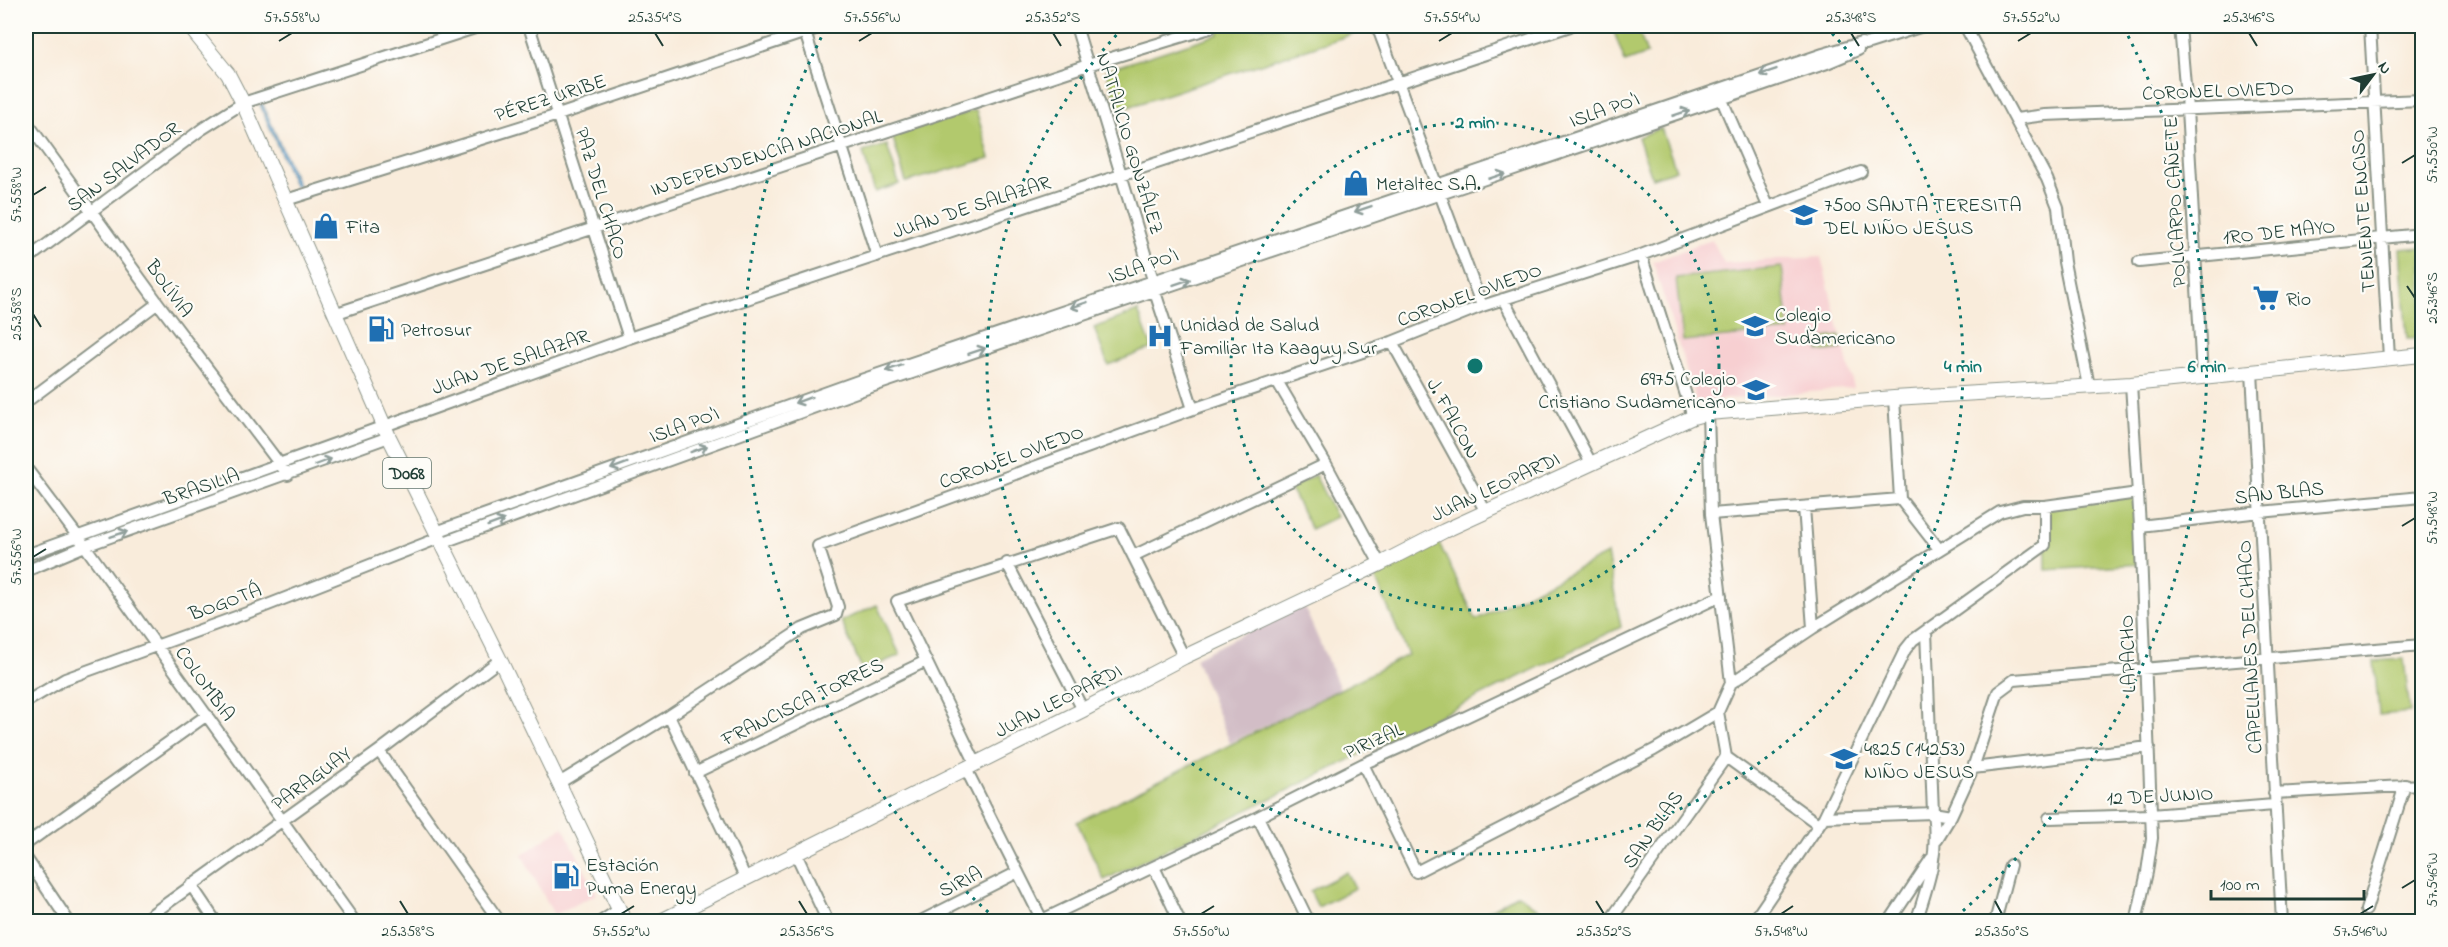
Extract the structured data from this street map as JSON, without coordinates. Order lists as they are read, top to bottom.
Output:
{
  "streets": {
    "main road": ["D068", "JUAN LEOPARDI"],
    "street": [
      "CORONEL OVIEDO",
      "PÉREZ URIBE",
      "ISLA PO'I",
      "NATALICIO GONZÁLEZ",
      "INDEPENDENCIA NACIONAL",
      "SAN SALVADOR",
      "PAZ DEL CHACO",
      "POLICARPO CAÑETE",
      "JUAN DE SALAZAR",
      "TENIENTE ENCISO",
      "1RO DE MAYO",
      "BOLÍVIA",
      "J. FALCON",
      "BRASILIA",
      "SAN BLAS",
      "BOGOTÁ",
      "CAPELLANES DEL CHACO",
      "LAPACHO",
      "COLOMBIA",
      "FRANCISCA TORRES",
      "PIRIZAL",
      "PARAGUAY",
      "12 DE JUNIO",
      "SIRIA"
    ]
  },
  "crossings": [
    ["CORONEL OVIEDO", "NATALICIO GONZÁLEZ"],
    ["CORONEL OVIEDO", "POLICARPO CAÑETE"],
    ["CORONEL OVIEDO", "TENIENTE ENCISO"],
    ["CORONEL OVIEDO", "J. FALCON"],
    ["PÉREZ URIBE", "PAZ DEL CHACO"],
    ["PÉREZ URIBE", "D068"],
    ["ISLA PO'I", "NATALICIO GONZÁLEZ"],
    ["ISLA PO'I", "D068"],
    ["ISLA PO'I", "BOGOTÁ"],
    ["NATALICIO GONZÁLEZ", "INDEPENDENCIA NACIONAL"],
    ["NATALICIO GONZÁLEZ", "JUAN DE SALAZAR"],
    ["INDEPENDENCIA NACIONAL", "PAZ DEL CHACO"],
    ["INDEPENDENCIA NACIONAL", "D068"],
    ["SAN SALVADOR", "BOLÍVIA"],
    ["SAN SALVADOR", "D068"],
    ["PAZ DEL CHACO", "JUAN DE SALAZAR"],
    ["POLICARPO CAÑETE", "1RO DE MAYO"],
    ["POLICARPO CAÑETE", "JUAN LEOPARDI"],
    ["JUAN DE SALAZAR", "D068"],
    ["JUAN DE SALAZAR", "BRASILIA"],
    ["TENIENTE ENCISO", "1RO DE MAYO"],
    ["TENIENTE ENCISO", "JUAN LEOPARDI"],
    ["BOLÍVIA", "BRASILIA"],
    ["J. FALCON", "JUAN LEOPARDI"],
    ["D068", "BRASILIA"],
    ["D068", "BOGOTÁ"],
    ["D068", "PARAGUAY"],
    ["BRASILIA", "COLOMBIA"],
    ["JUAN LEOPARDI", "CAPELLANES DEL CHACO"],
    ["JUAN LEOPARDI", "LAPACHO"],
    ["SAN BLAS", "CAPELLANES DEL CHACO"],
    ["SAN BLAS", "LAPACHO"],
    ["BOGOTÁ", "COLOMBIA"],
    ["CAPELLANES DEL CHACO", "12 DE JUNIO"],
    ["LAPACHO", "12 DE JUNIO"],
    ["COLOMBIA", "PARAGUAY"]
  ],
  "places": {
    "shop": ["Metaltec S.A.", "Fita"],
    "school or university": [
      "7500 SANTA TERESITA DEL NIÑO JESUS",
      "Colegio Sudamericano",
      "6975 Colegio Cristiano Sudamericano",
      "4825 (14253) NIÑO JESUS"
    ],
    "supermarket": ["Rio"],
    "fuel station": ["Petrosur", "Estación Puma Energy"],
    "hospital": ["Unidad de Salud Familiar Ita Kaaguy Sur"]
  },
  "scale_bar": "100 m",
  "north": "top right",
  "coordinates": [
    "57.558°W",
    "25.354°S",
    "57.556°W",
    "25.352°S",
    "57.554°W",
    "25.348°S",
    "57.552°W",
    "25.346°S",
    "57.550°W",
    "25.358°S",
    "57.548°W",
    "57.546°W",
    "25.356°S",
    "25.350°S"
  ],
  "rings": ["2 min", "4 min", "6 min"]
}
